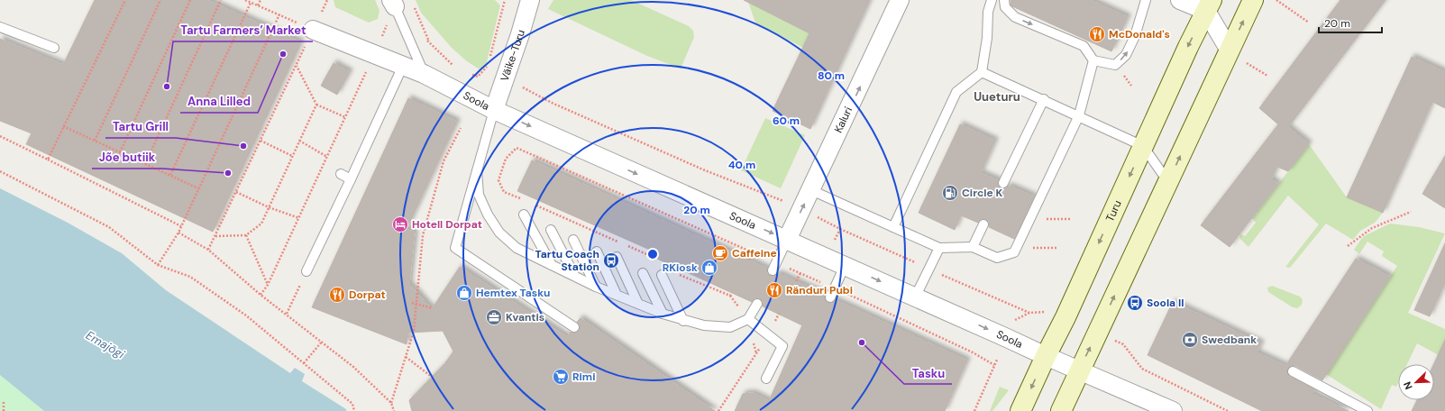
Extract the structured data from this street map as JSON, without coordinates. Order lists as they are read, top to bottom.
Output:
{
  "streets": {
    "main road": ["Turu"],
    "street": ["Väike-Turu", "Soola", "Kaluri"]
  },
  "crossings": [
    ["Väike-Turu", "Soola"],
    ["Soola", "Kaluri"],
    ["Soola", "Turu"]
  ],
  "one_way": ["Soola", "Kaluri"],
  "districts": ["Uueturu"],
  "water": ["Emajõgi"],
  "places": {
    "restaurant": ["McDonald's", "Ränduri Pubi", "Dorpat"],
    "other": [
      "Anna Lilled",
      "Tartu Farmers’ Market",
      "Tartu Grill",
      "Jõe butiik",
      "Tasku"
    ],
    "fuel station": ["Circle K"],
    "hotel": ["Hotell Dorpat"],
    "cafe": ["Caffeine"],
    "bus stop": ["Tartu Coach Station", "Soola II"],
    "shop": ["RKiosk", "Hemtex Tasku"],
    "office": ["Kvantis"],
    "bank": ["Swedbank"],
    "supermarket": ["Rimi"]
  },
  "scale_bar": "20 m",
  "north": "bottom left",
  "rings": [
    "80 m",
    "60 m",
    "40 m",
    "20 m"
  ]
}
